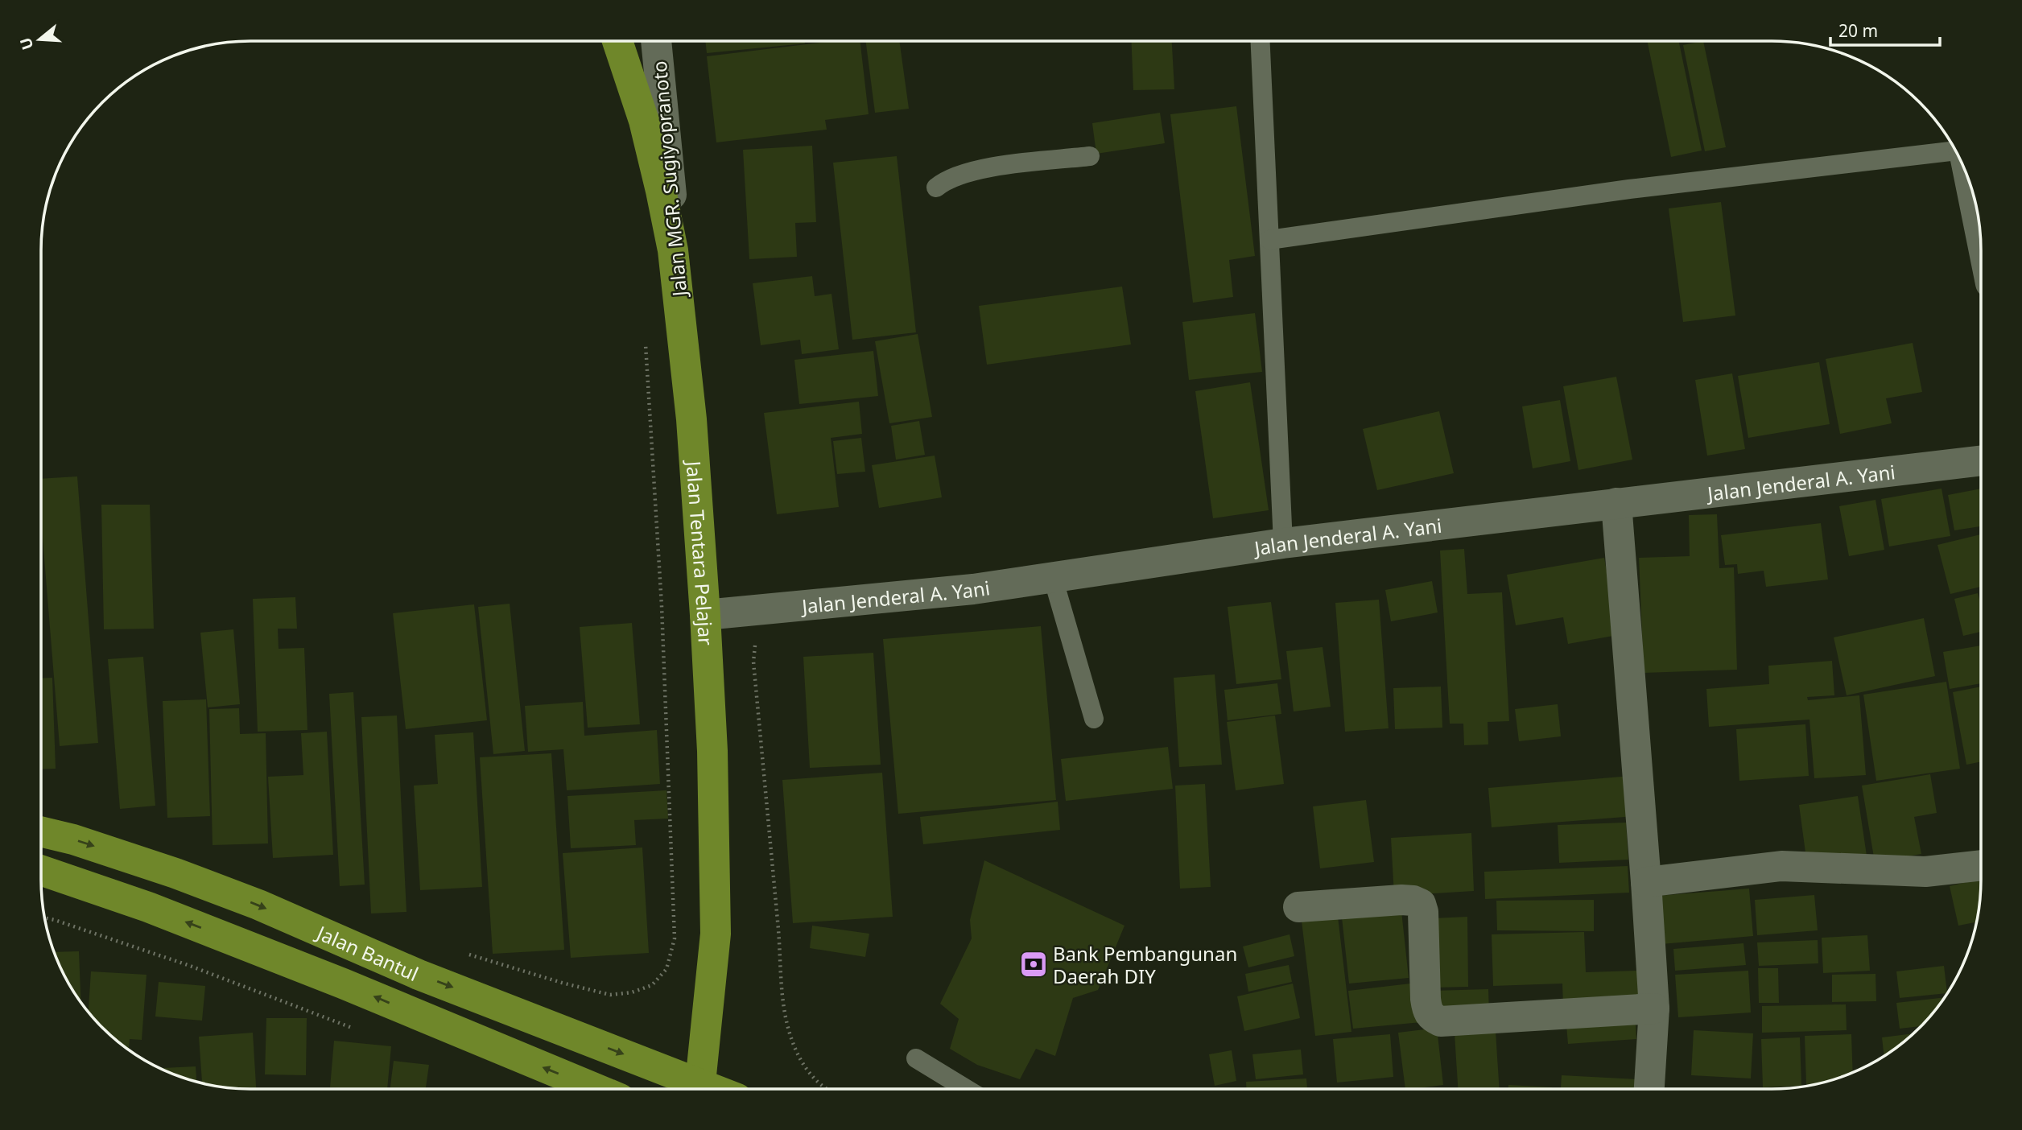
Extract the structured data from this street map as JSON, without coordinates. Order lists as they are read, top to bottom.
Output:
{
  "streets": {
    "main road": ["Jalan Tentara Pelajar", "Jalan Bantul"],
    "street": ["Jalan MGR. Sugiyopranoto", "Jalan Jenderal A. Yani"]
  },
  "crossings": [
    ["Jalan MGR. Sugiyopranoto", "Jalan Tentara Pelajar"],
    ["Jalan Jenderal A. Yani", "Jalan Tentara Pelajar"]
  ],
  "places": {
    "bank": ["Bank Pembangunan Daerah DIY"]
  },
  "scale_bar": "20 m",
  "north": "left"
}
